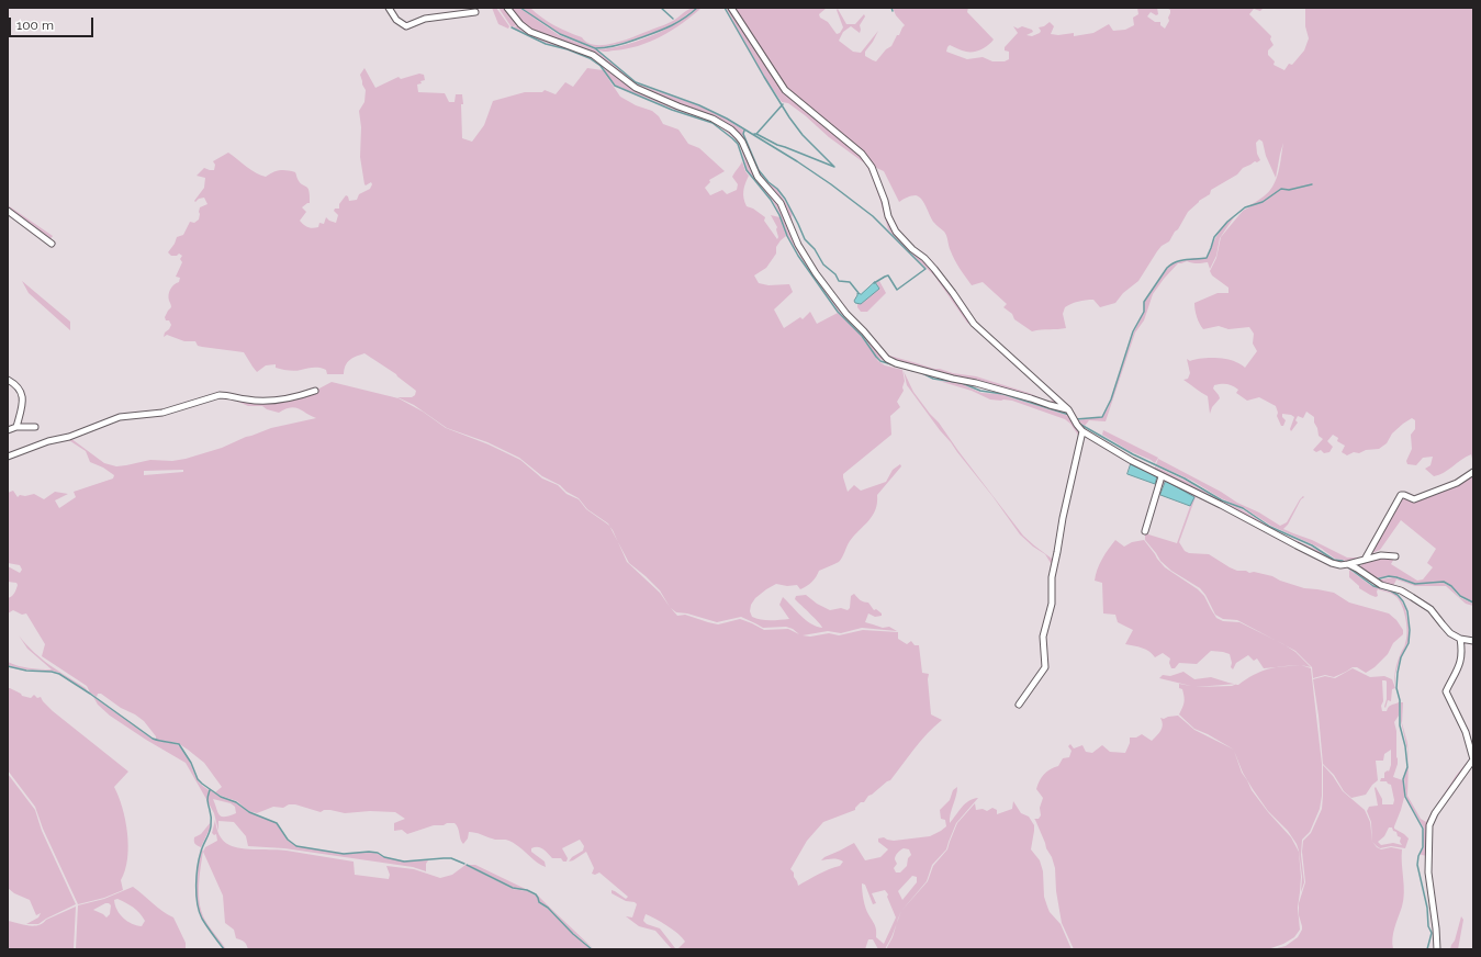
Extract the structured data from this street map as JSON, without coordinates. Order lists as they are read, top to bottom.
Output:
{
  "scale_bar": "100 m"
}
